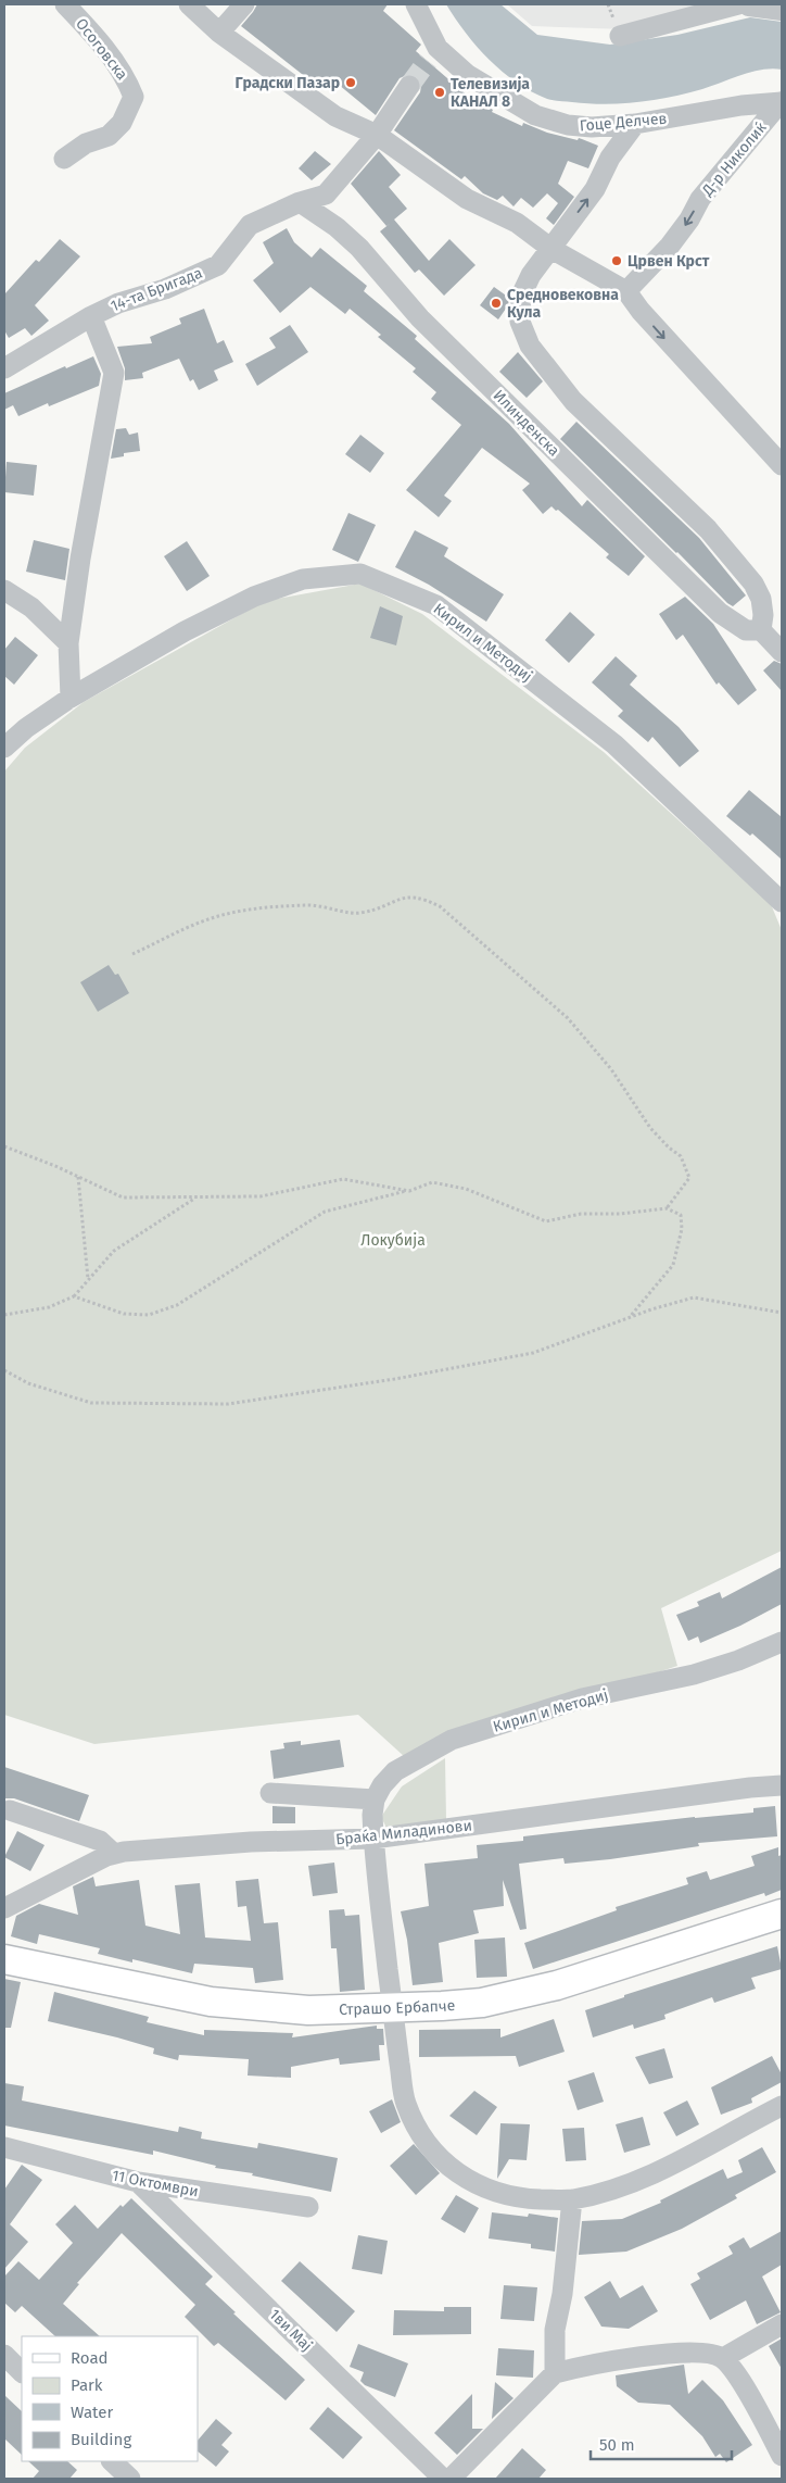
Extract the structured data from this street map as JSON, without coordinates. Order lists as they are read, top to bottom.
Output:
{
  "streets": {
    "main road": ["Страшо Ербапче"],
    "street": [
      "Осоговска",
      "Гоце Делчев",
      "Д-р Николиќ",
      "14-та Бригада",
      "Илинденска",
      "Кирил и Методиј",
      "Браќа Миладинови",
      "11 Октомври",
      "1ви Мај"
    ]
  },
  "crossings": [
    ["Гоце Делчев", "Д-р Николиќ"],
    ["14-та Бригада", "Илинденска"],
    ["11 Октомври", "1ви Мај"]
  ],
  "parks": ["Локубија"],
  "places": [
    "Градски Пазар",
    "Телевизија КАНАЛ 8",
    "Црвен Крст",
    "Средновековна Кула"
  ],
  "legend": [
    "Road",
    "Park",
    "Water",
    "Building"
  ],
  "scale_bar": "50 m"
}
